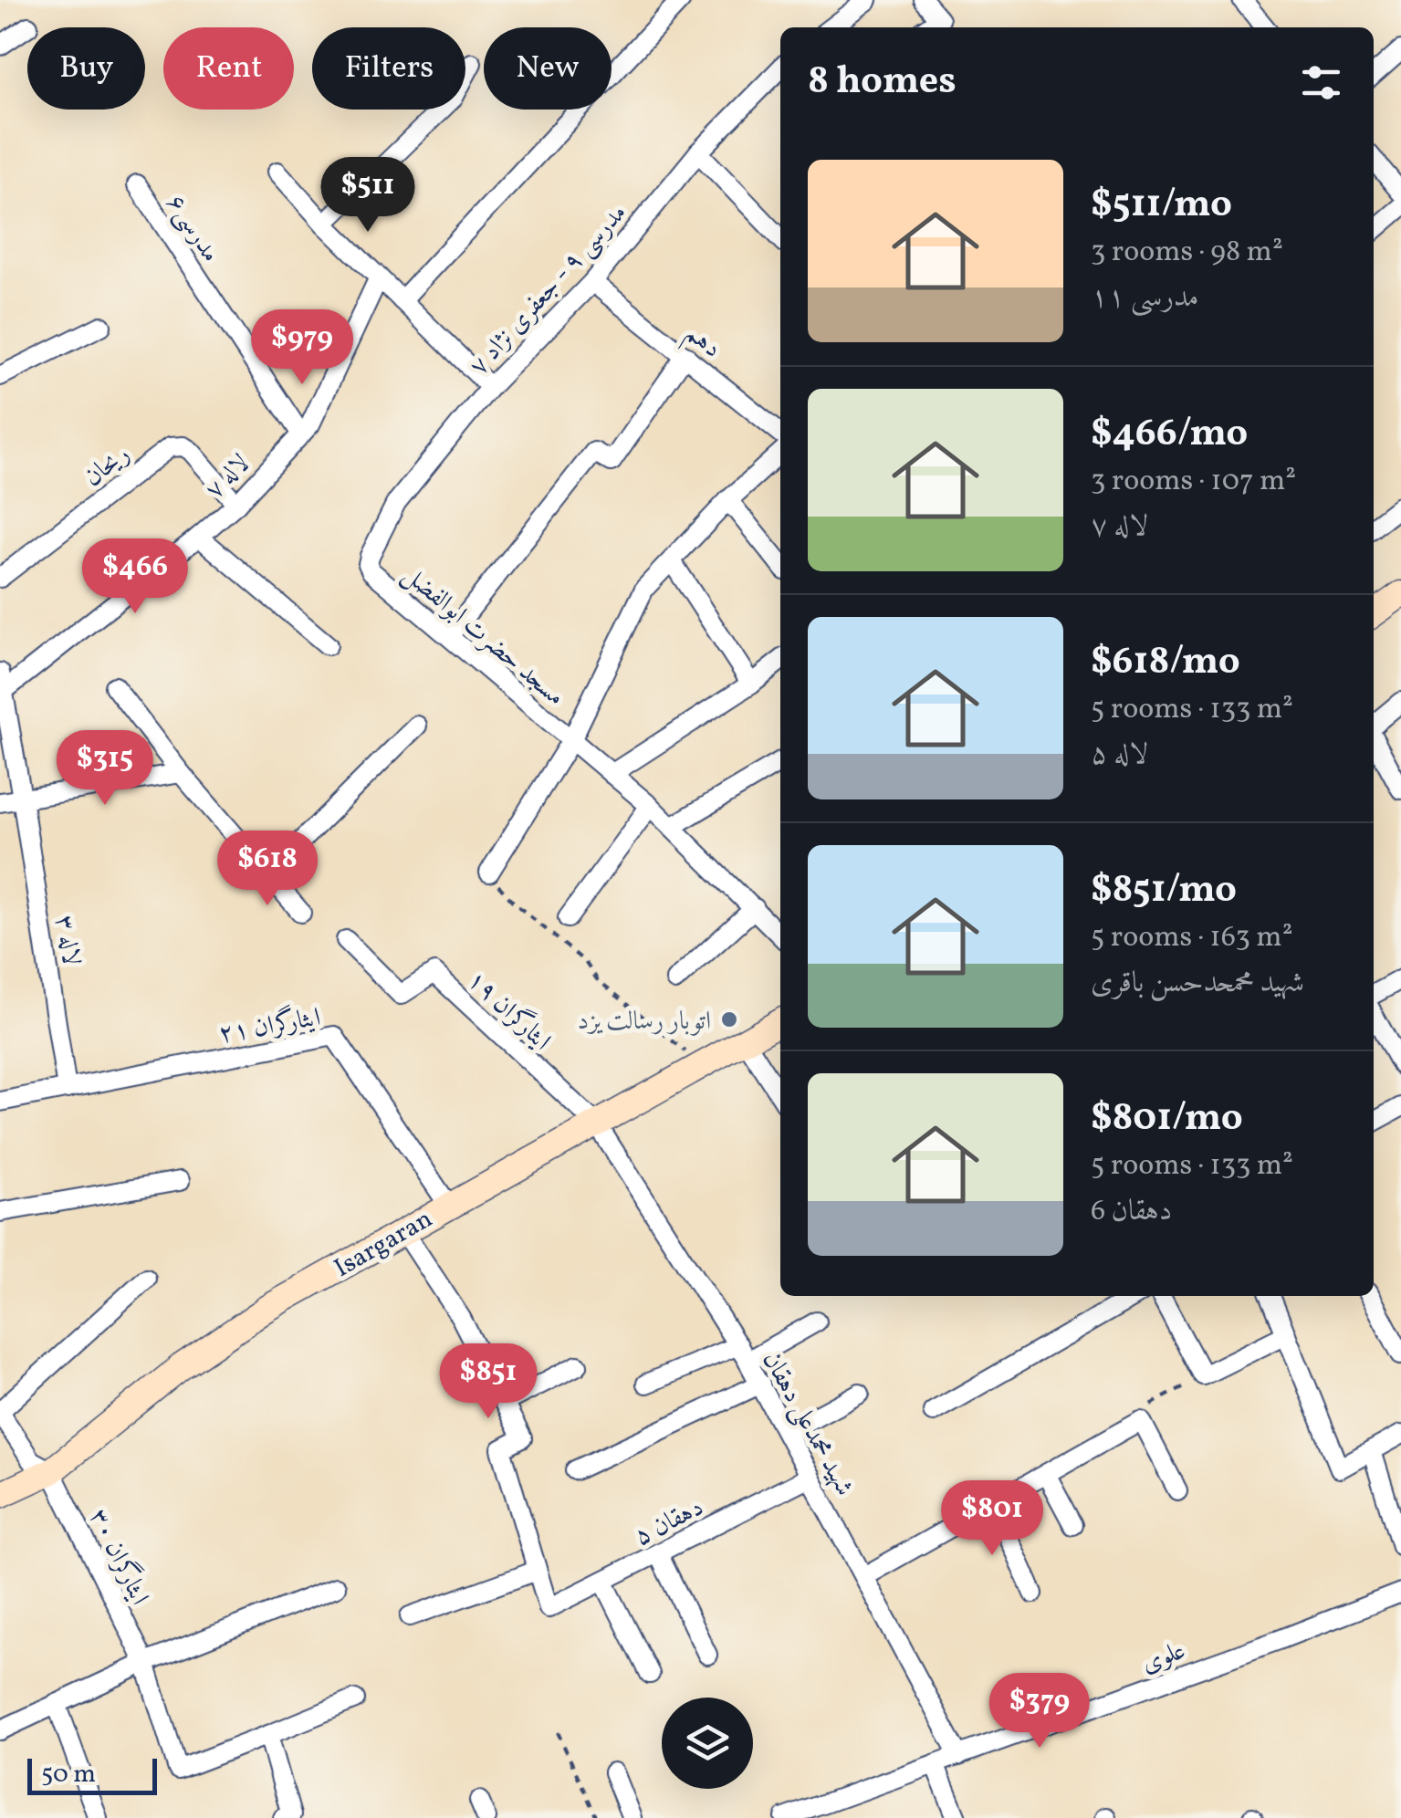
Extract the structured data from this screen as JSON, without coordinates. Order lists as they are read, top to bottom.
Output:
{
  "streets": {
    "main road": ["Isargaran"],
    "street": [
      "مدرسی۶",
      "مدرسی ۹ - جعفری نژاد ۷",
      "دهم",
      "ریحان",
      "لاله ۷",
      "مسجد حضرت ابوالفضل",
      "لاله ۳",
      "ایثارگران ۱‍۹",
      "ایثارگران ۲۱",
      "شهید محمدعلی دهقان",
      "دهقان ۵",
      "ایثارگران ۳۰",
      "علوی"
    ]
  },
  "crossings": [
    ["مدرسی۶", "لاله ۷"],
    ["مدرسی ۹ - جعفری نژاد ۷", "دهم"],
    ["مدرسی ۹ - جعفری نژاد ۷", "مسجد حضرت ابوالفضل"],
    ["ریحان", "لاله ۷"],
    ["لاله ۷", "لاله ۳"],
    ["لاله ۳", "ایثارگران ۲۱"],
    ["ایثارگران ۱‍۹", "Isargaran"],
    ["ایثارگران ۱‍۹", "شهید محمدعلی دهقان"],
    ["ایثارگران ۲۱", "Isargaran"],
    ["Isargaran", "شهید محمدعلی دهقان"],
    ["Isargaran", "ایثارگران ۳۰"],
    ["شهید محمدعلی دهقان", "دهقان ۵"],
    ["شهید محمدعلی دهقان", "علوی"]
  ],
  "places": ["اتوبار رسالت یزد"],
  "scale_bar": "50 m",
  "page": {
    "chip": [
      "Buy",
      "Rent",
      "Filters",
      "New"
    ],
    "heading": "8 homes",
    "list": [
      {
        "name": "$511/mo",
        "note": "3 rooms · 98 m² · مدرسی ۱۱"
      },
      {
        "name": "$466/mo",
        "note": "3 rooms · 107 m² · لاله ۷"
      },
      {
        "name": "$618/mo",
        "note": "5 rooms · 133 m² · لاله ۵"
      },
      {
        "name": "$851/mo",
        "note": "5 rooms · 163 m² · شهید محمحدحسن باقری"
      },
      {
        "name": "$801/mo",
        "note": "5 rooms · 133 m² · دهقان 6"
      }
    ],
    "price": [
      "$511",
      "$979",
      "$466",
      "$315",
      "$618",
      "$851",
      "$801",
      "$379"
    ],
    "scale": "50 m"
  }
}
